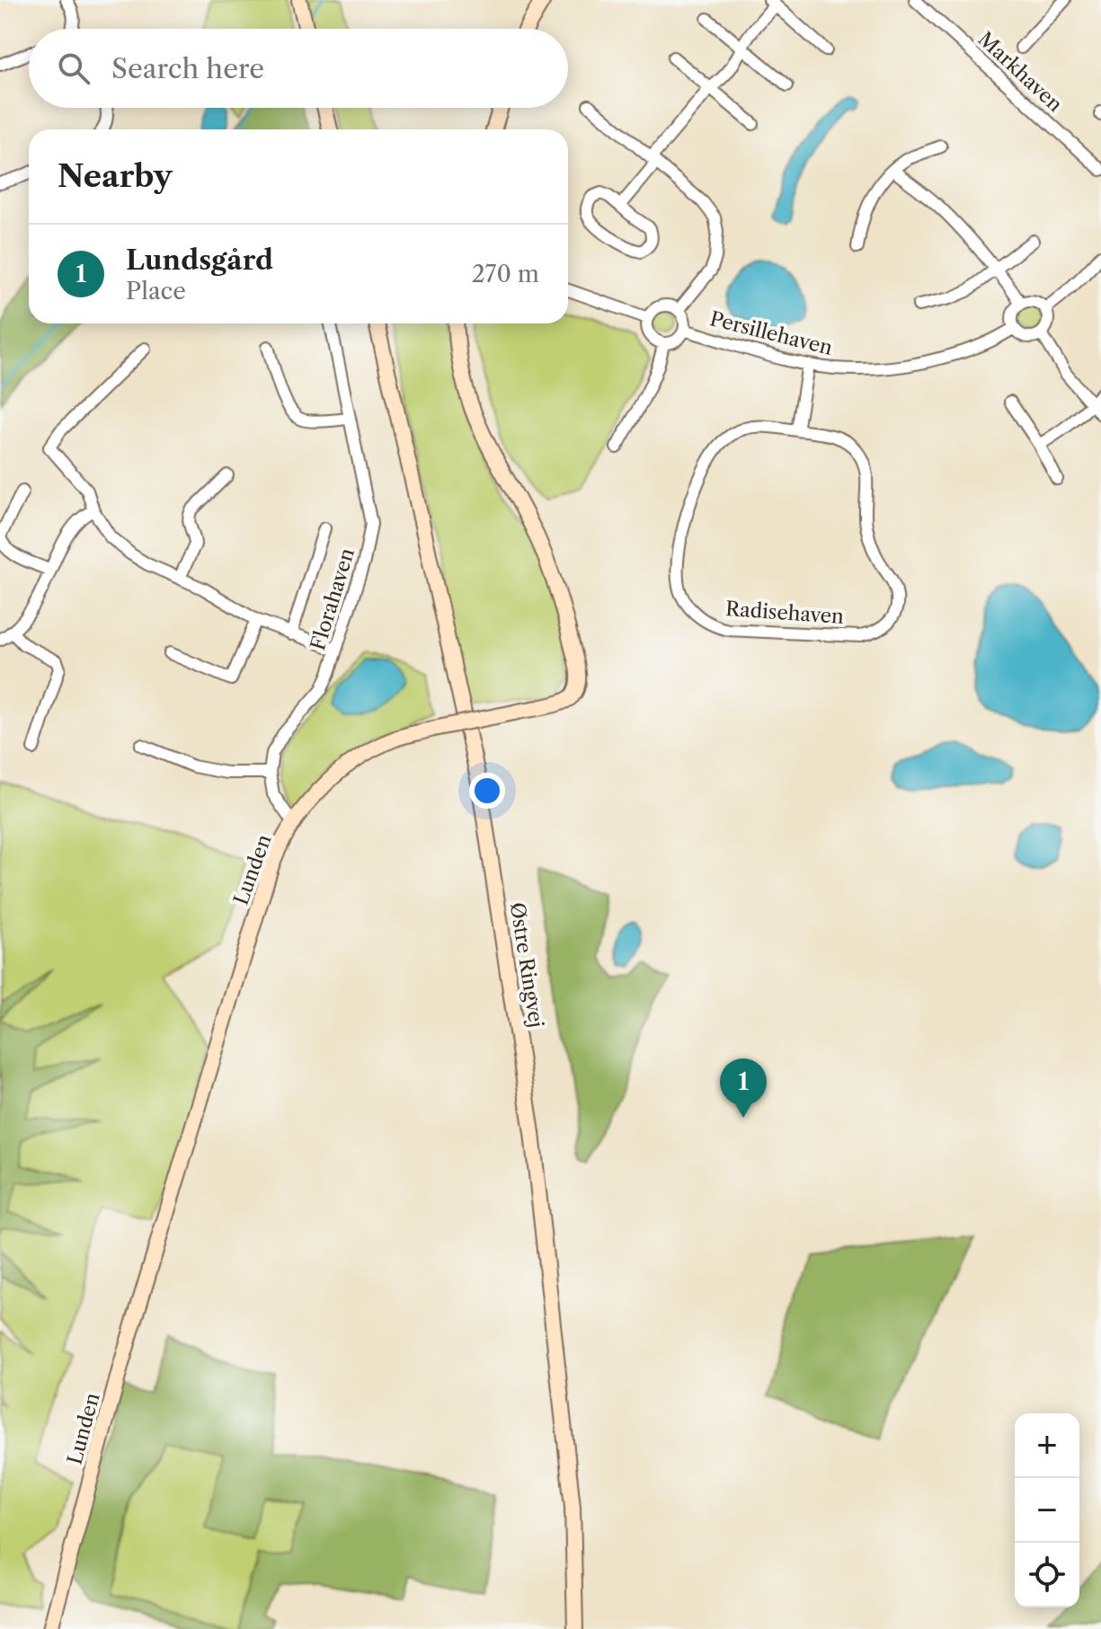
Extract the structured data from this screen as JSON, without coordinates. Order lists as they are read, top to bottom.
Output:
{
  "streets": {
    "street": [
      "Markhaven",
      "Persillehaven",
      "Florahaven",
      "Radisehaven",
      "Lunden",
      "Østre Ringvej"
    ]
  },
  "page": {
    "search": "Search here",
    "heading": "Nearby",
    "list": [
      {
        "mark": "1",
        "name": "Lundsgård",
        "note": "Place",
        "value": "270 m"
      }
    ],
    "pins": "1",
    "map_buttons": ["+", "−"]
  }
}
